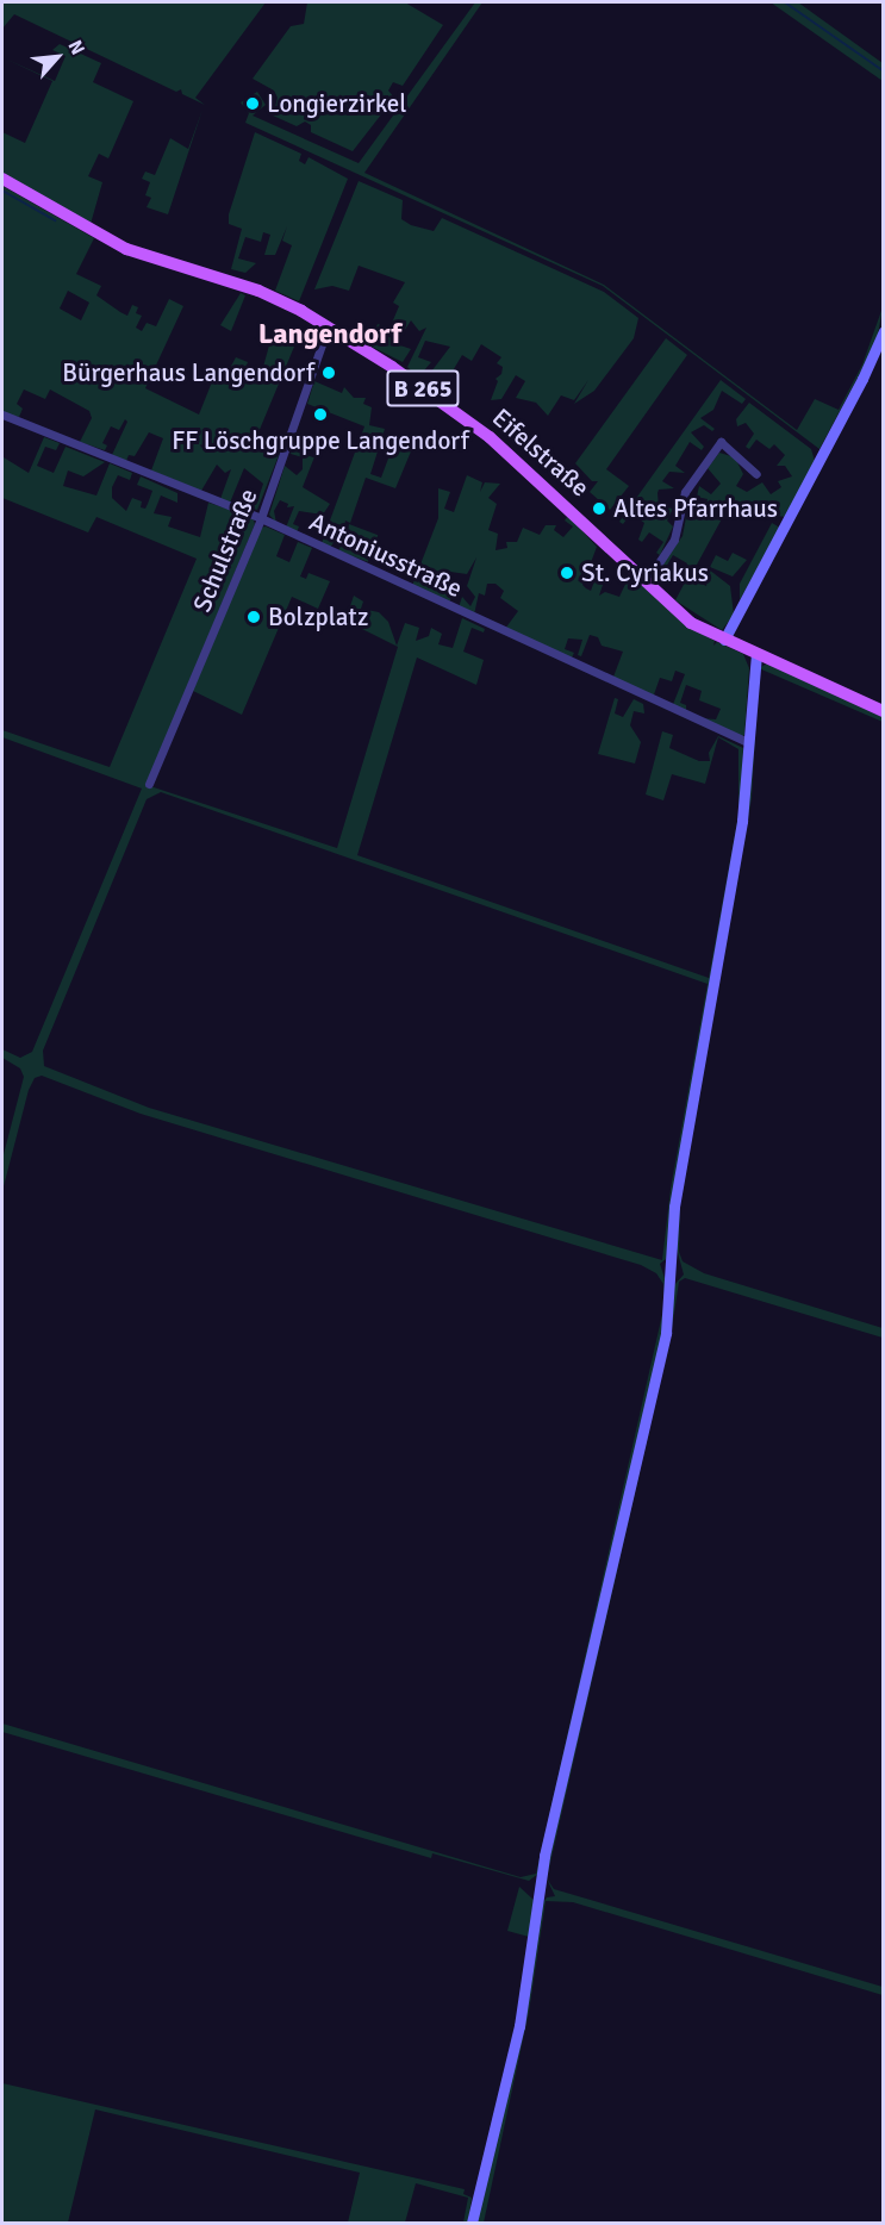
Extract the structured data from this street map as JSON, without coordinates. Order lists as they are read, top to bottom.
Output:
{
  "streets": {
    "main road": ["B 265", "Eifelstraße"],
    "street": ["Schulstraße", "Antoniusstraße"]
  },
  "crossings": [
    ["B 265", "Eifelstraße"],
    ["Eifelstraße", "Schulstraße"],
    ["Schulstraße", "Antoniusstraße"]
  ],
  "districts": ["Langendorf"],
  "places": [
    "Longierzirkel",
    "Bürgerhaus Langendorf",
    "FF Löschgruppe Langendorf",
    "Altes Pfarrhaus",
    "St. Cyriakus",
    "Bolzplatz"
  ],
  "north": "top right"
}
